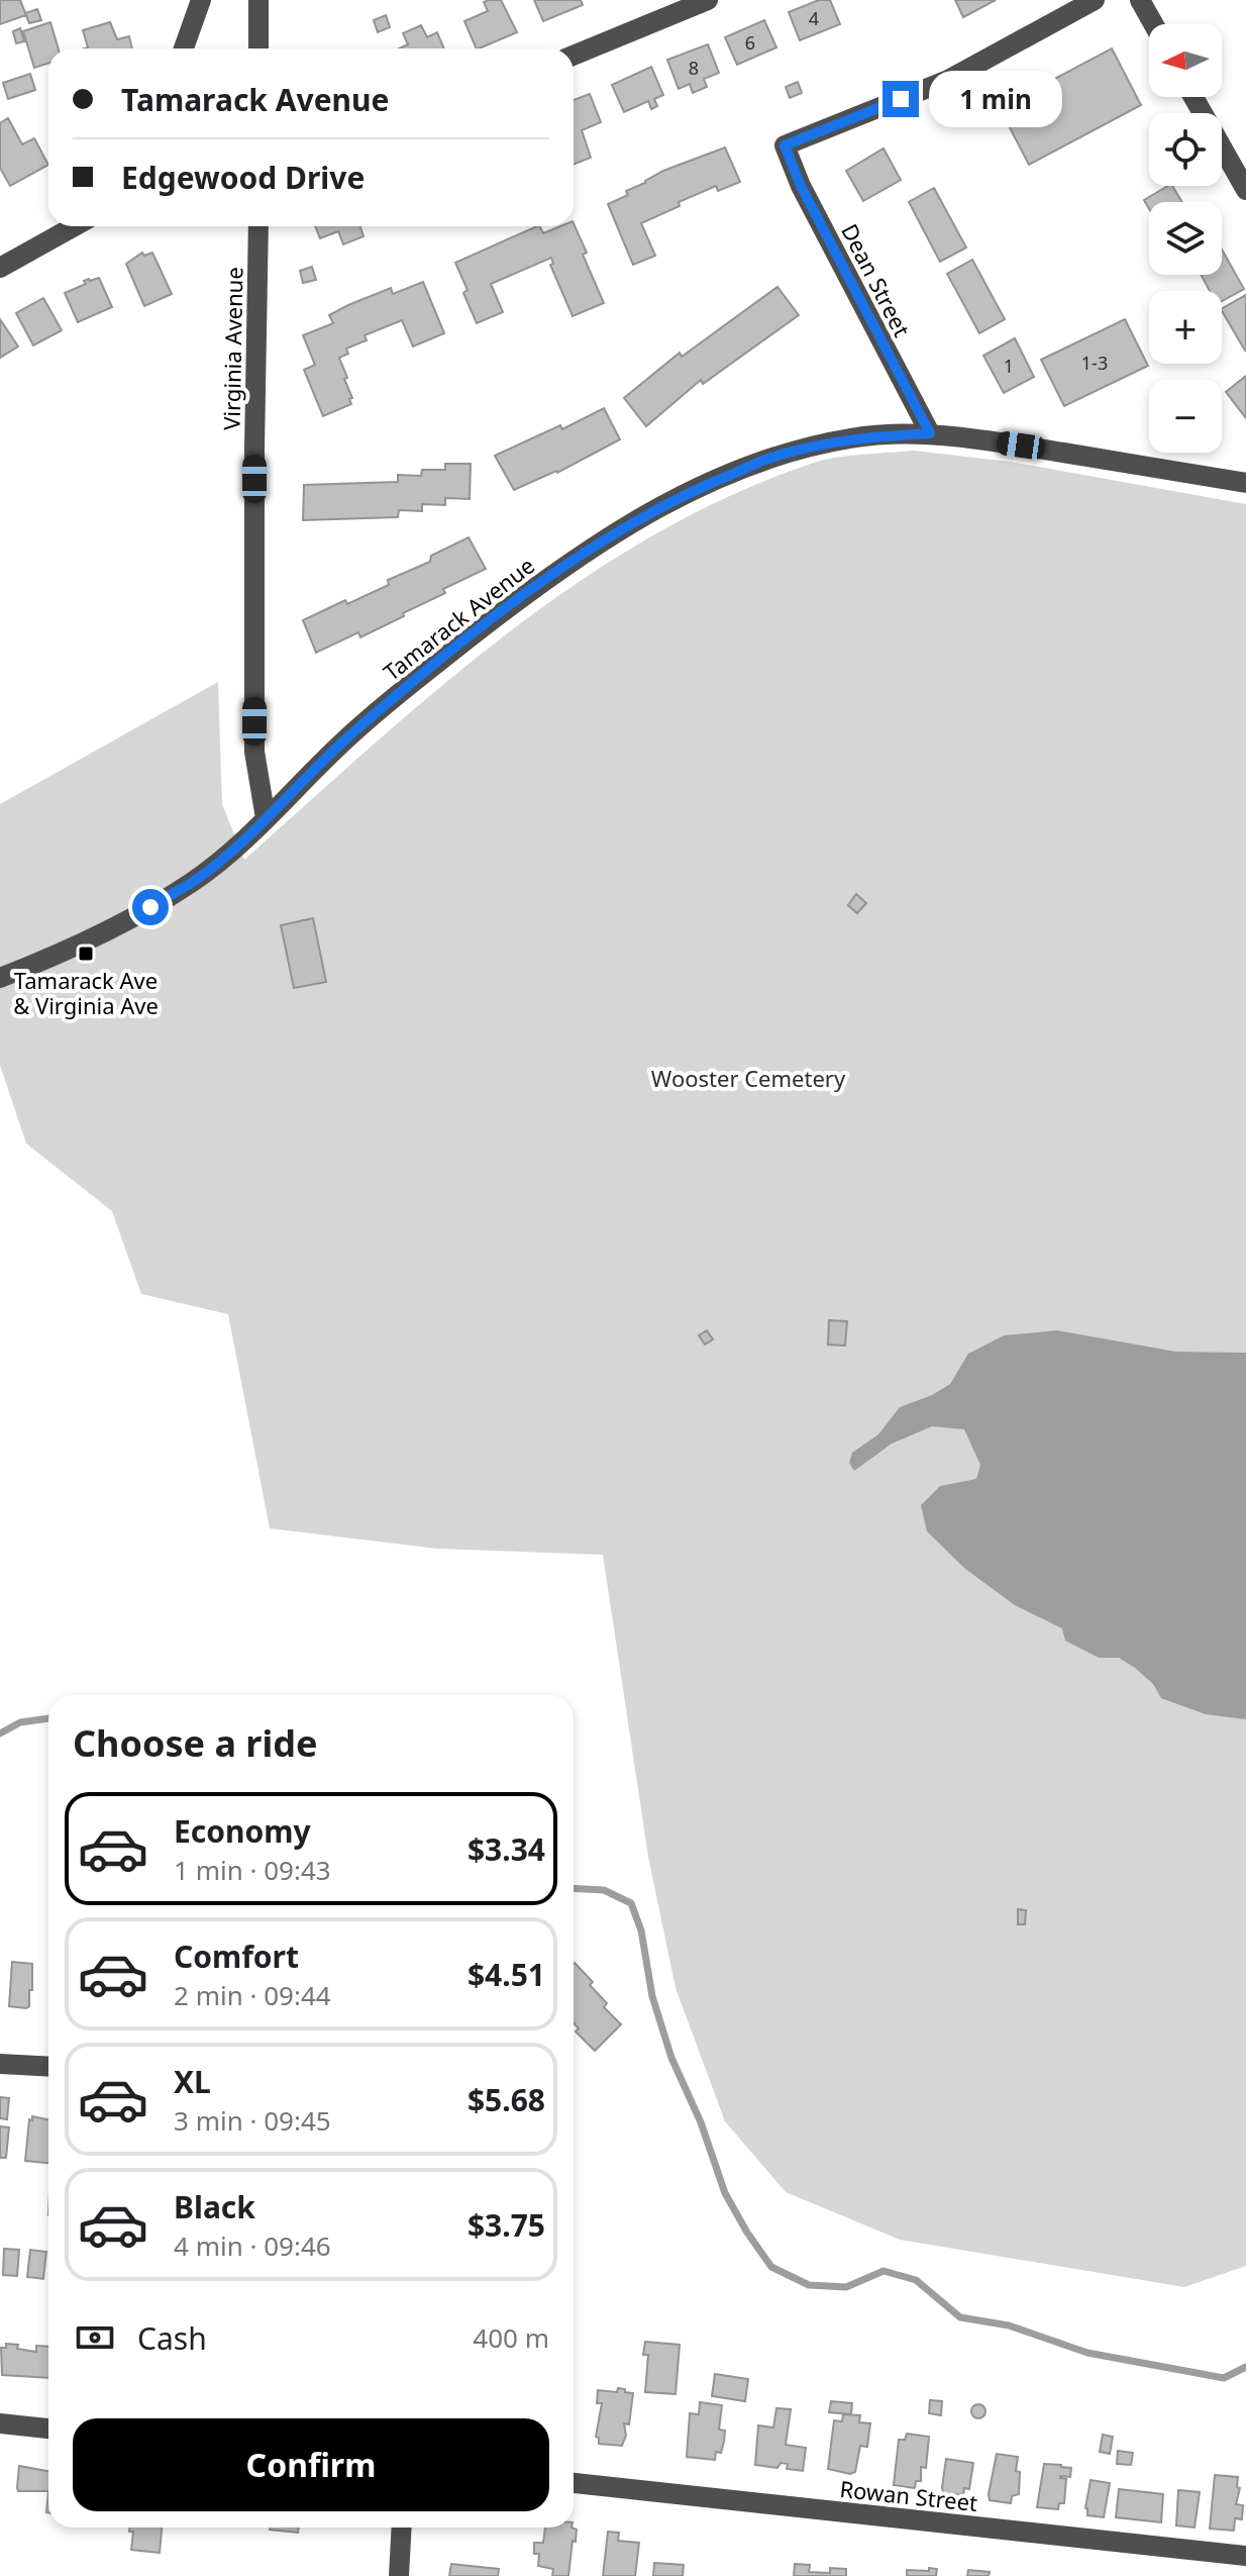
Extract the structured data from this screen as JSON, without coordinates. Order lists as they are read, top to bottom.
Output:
{
  "streets": {
    "street": [
      "Dean Street",
      "Virginia Avenue",
      "Tamarack Avenue",
      "Rowan Street"
    ]
  },
  "crossings": [
    ["Dean Street", "Tamarack Avenue"],
    ["Virginia Avenue", "Tamarack Avenue"]
  ],
  "parks": ["Wooster Cemetery"],
  "places": {
    "transit": ["Tamarack Ave & Virginia Ave"]
  },
  "house_numbers": [
    "4",
    "6",
    "8",
    "1-3",
    "1"
  ],
  "north": "left",
  "page": {
    "map_buttons": ["+", "−"],
    "banner": ["Tamarack Avenue", "Edgewood Drive"],
    "bubble": "1 min",
    "heading": "Choose a ride",
    "list": [
      {
        "name": "Economy",
        "note": "1 min · 09:43",
        "value": "$3.34"
      },
      {
        "name": "Comfort",
        "note": "2 min · 09:44",
        "value": "$4.51"
      },
      {
        "name": "XL",
        "note": "3 min · 09:45",
        "value": "$5.68"
      },
      {
        "name": "Black",
        "note": "4 min · 09:46",
        "value": "$3.75"
      }
    ],
    "pay": ["Cash", "400 m"],
    "buttons": "Confirm"
  }
}
